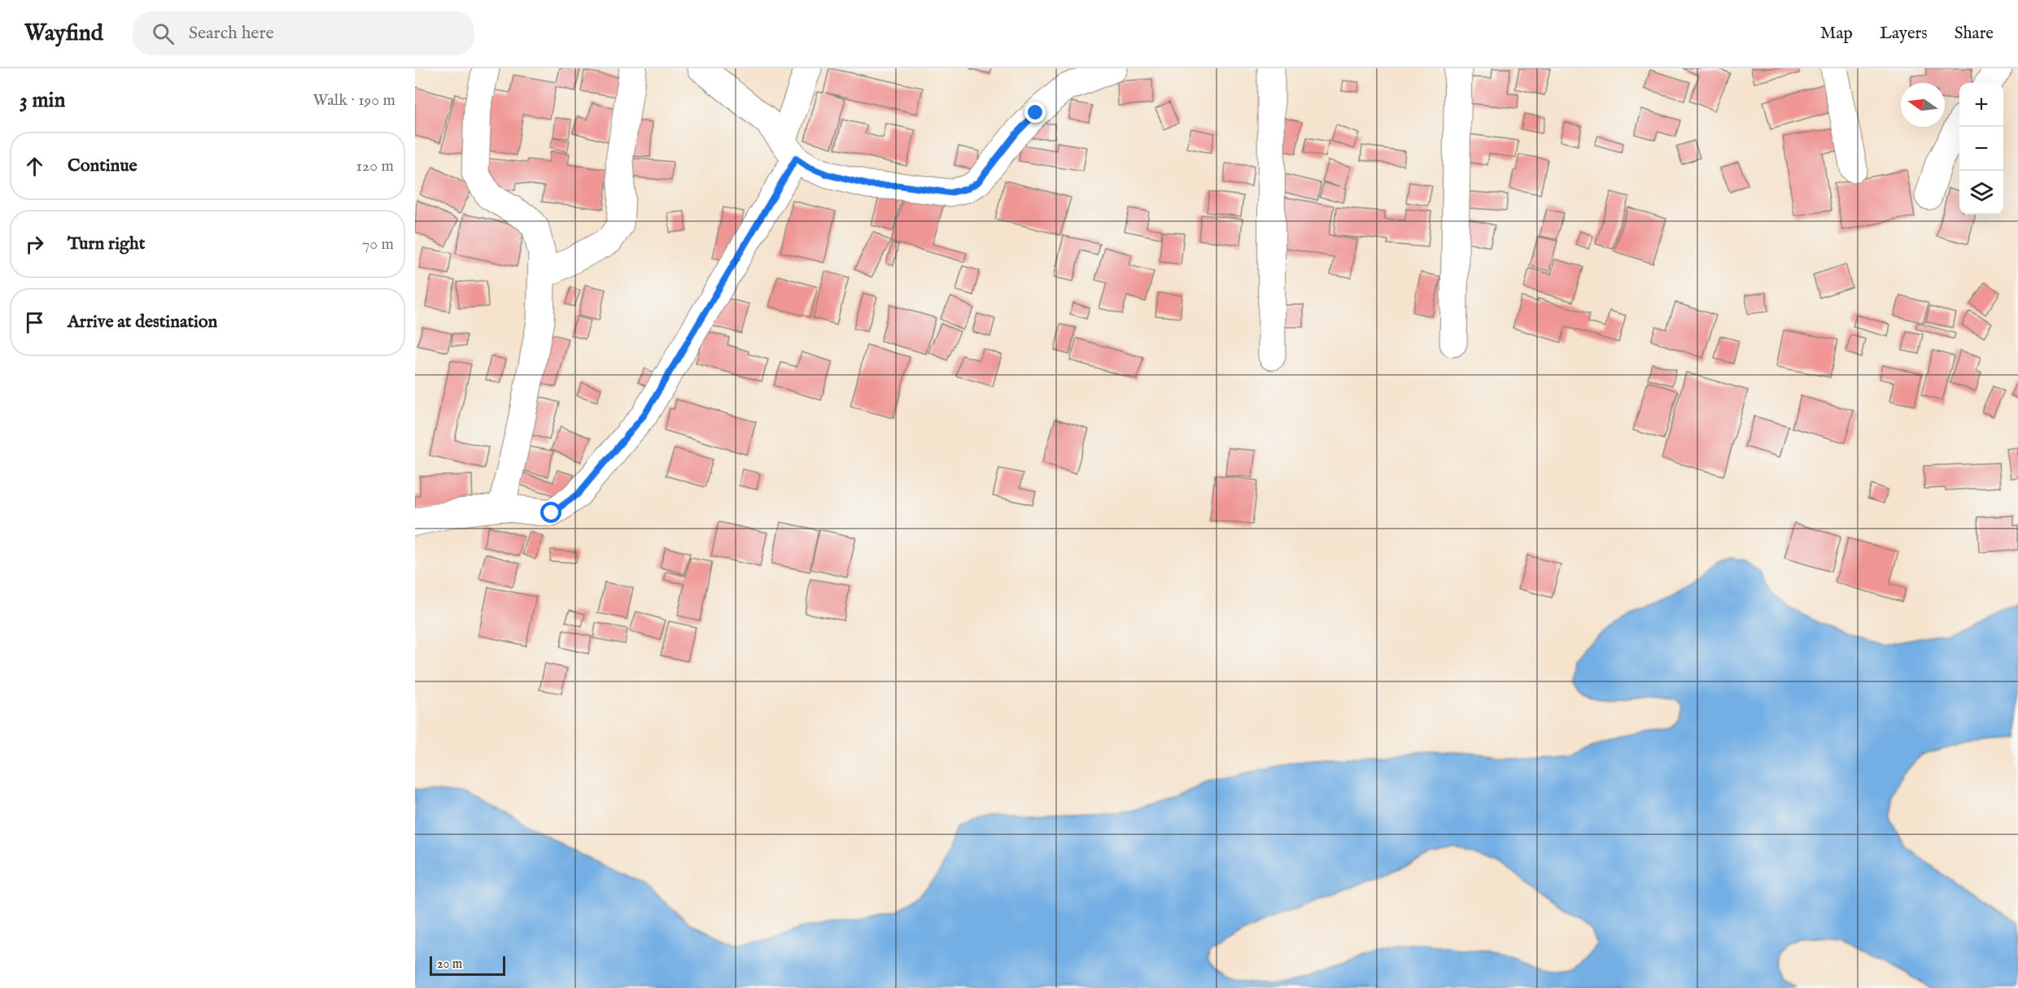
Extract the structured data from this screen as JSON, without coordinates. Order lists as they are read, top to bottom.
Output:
{
  "scale_bar": "20 m",
  "north": "left",
  "page": {
    "header": "Wayfind",
    "search": "Search here",
    "nav": ["Map", "Layers", "Share"],
    "heading": ["3 min", "Walk · 190 m"],
    "map_buttons": ["+", "−"],
    "list": [
      ["Continue", "120 m"],
      ["Turn right", "70 m"],
      "Arrive at destination"
    ],
    "scale": "20 m"
  }
}
